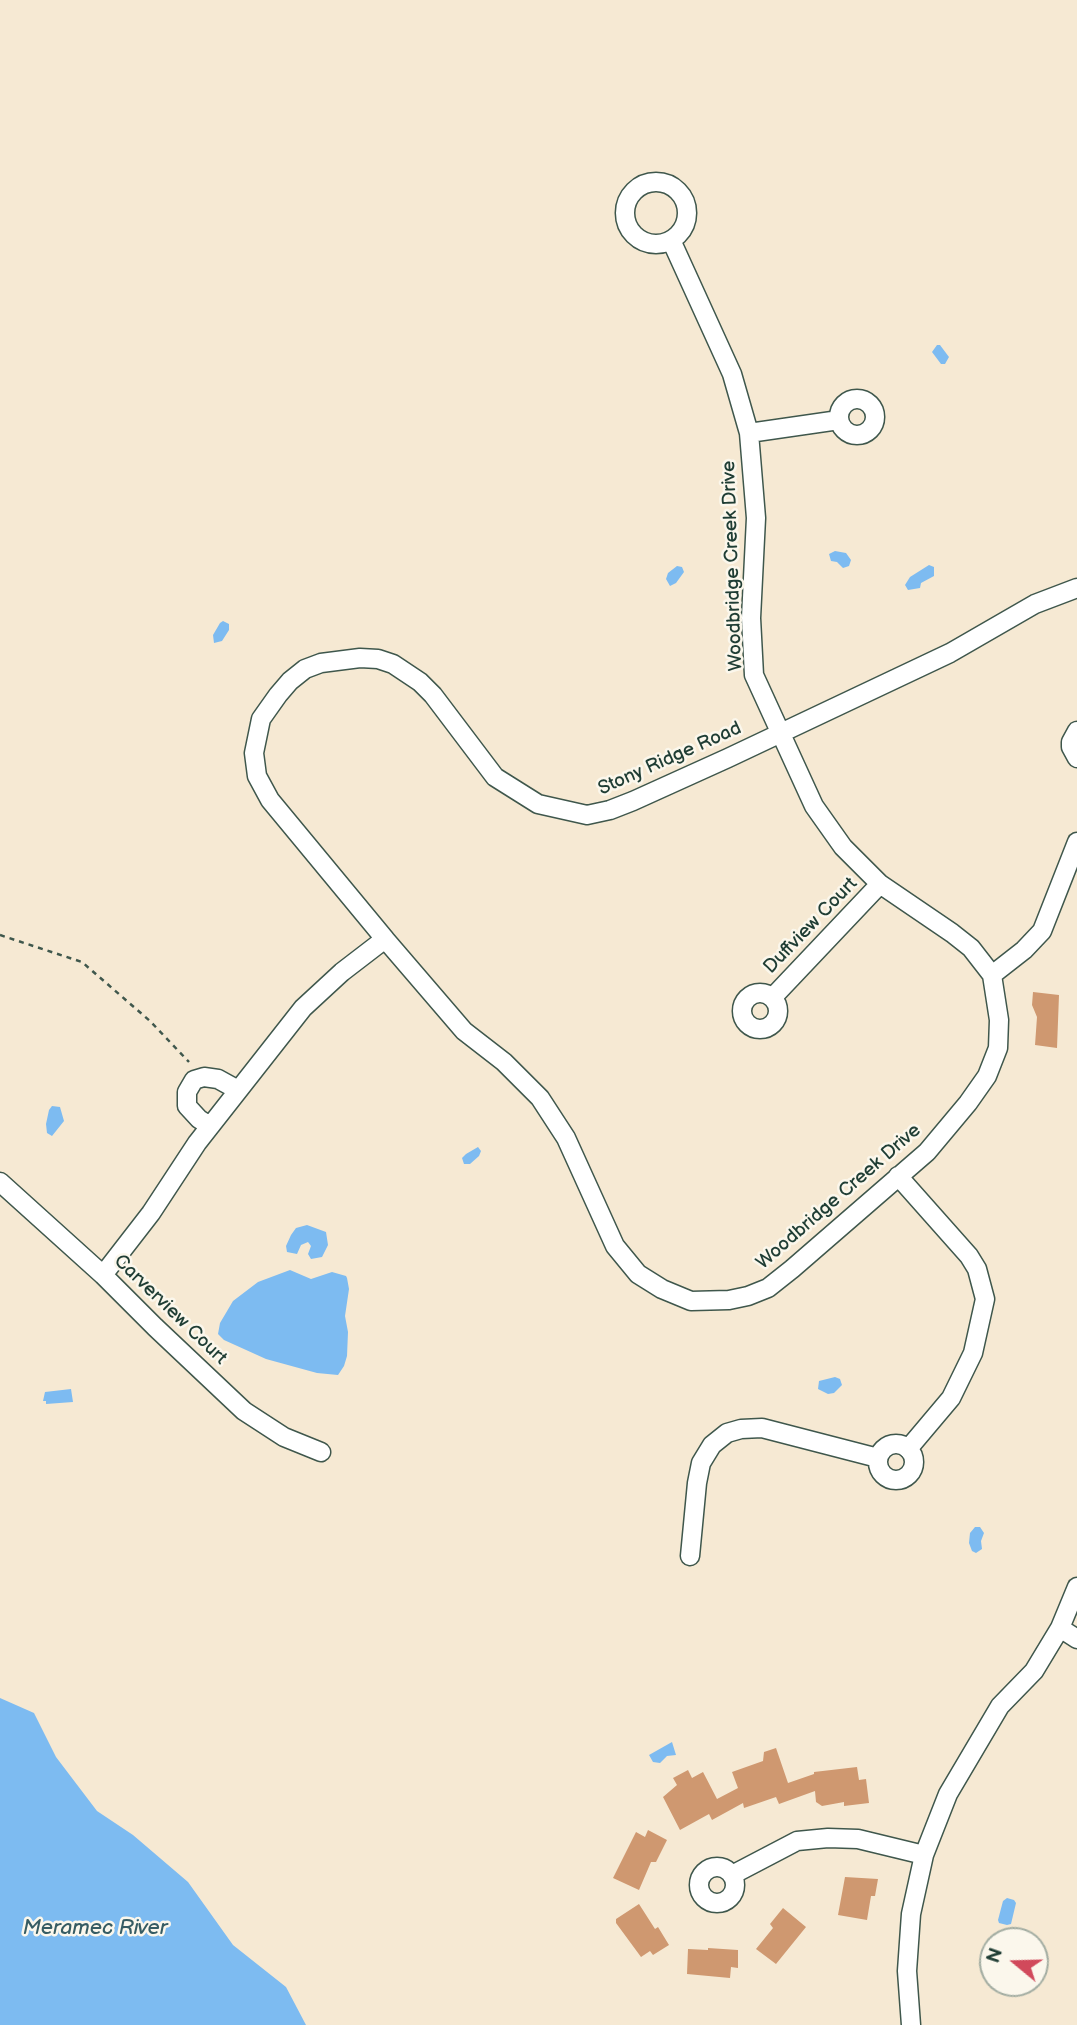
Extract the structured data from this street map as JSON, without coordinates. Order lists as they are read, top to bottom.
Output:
{
  "streets": {
    "street": [
      "Woodbridge Creek Drive",
      "Stony Ridge Road",
      "Duffview Court",
      "Carverview Court"
    ]
  },
  "crossings": [
    ["Woodbridge Creek Drive", "Stony Ridge Road"],
    ["Woodbridge Creek Drive", "Duffview Court"]
  ],
  "water": ["Meramec River"],
  "north": "left"
}
